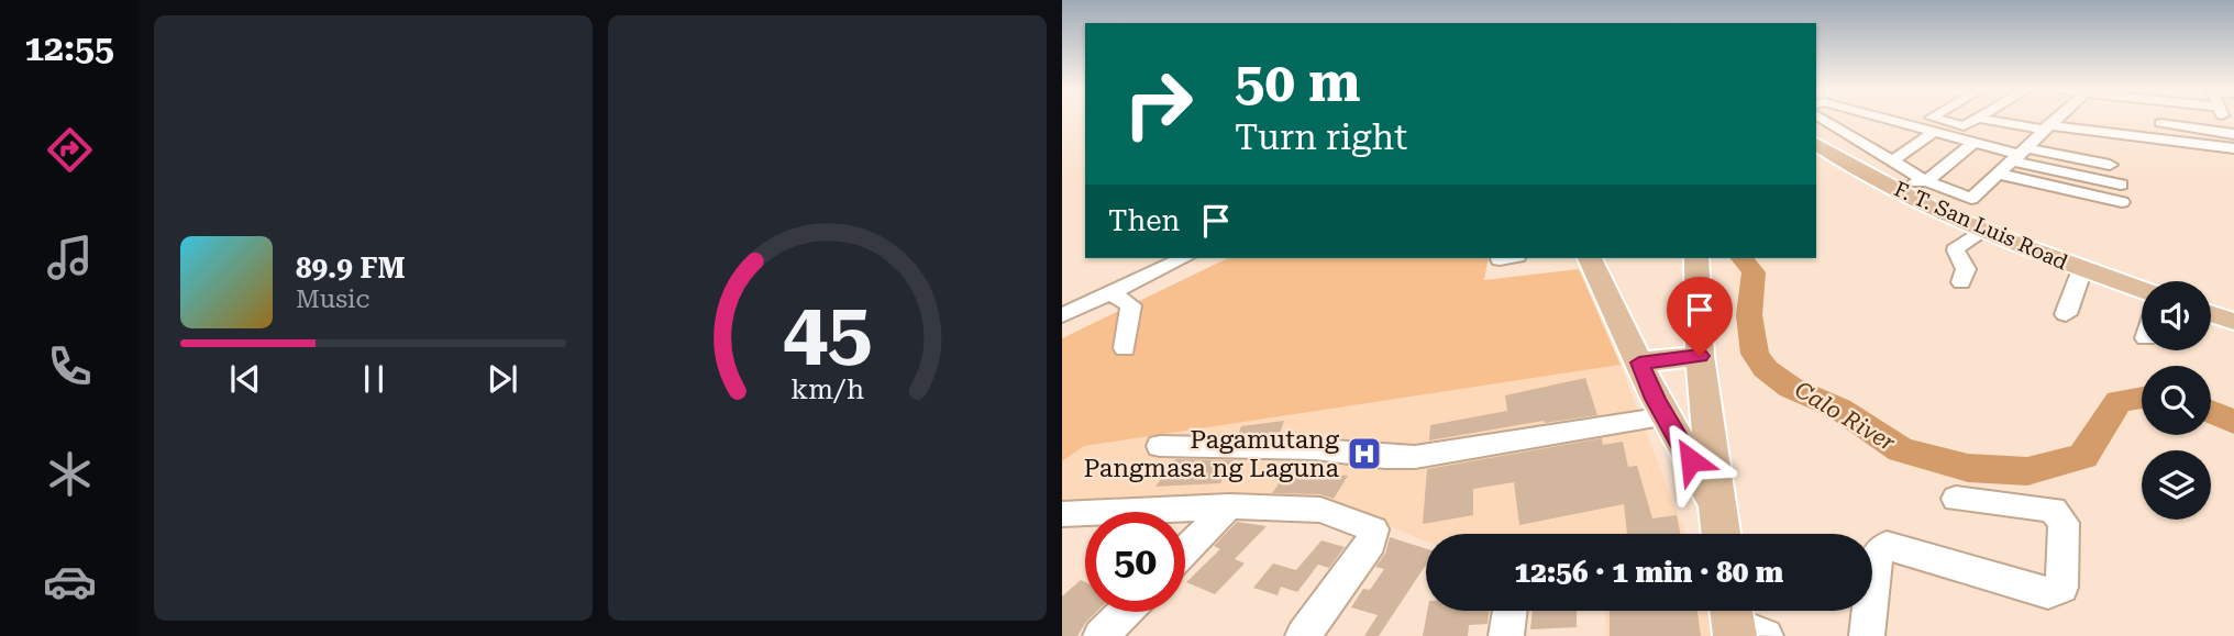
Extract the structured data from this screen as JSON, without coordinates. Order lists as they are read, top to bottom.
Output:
{
  "streets": {
    "main road": ["F. T. San Luis Road"]
  },
  "water": ["Calo River"],
  "places": {
    "hospital": ["Pagamutang Pangmasa ng Laguna"]
  },
  "page": {
    "tabs": "12:55",
    "turn": ["50 m", "Turn right"],
    "then": "Then",
    "song": ["89.9 FM", "Music"],
    "limit": "50",
    "trip": "12:56 · 1 min · 80 m",
    "gauge": ["45", "km/h"]
  }
}
